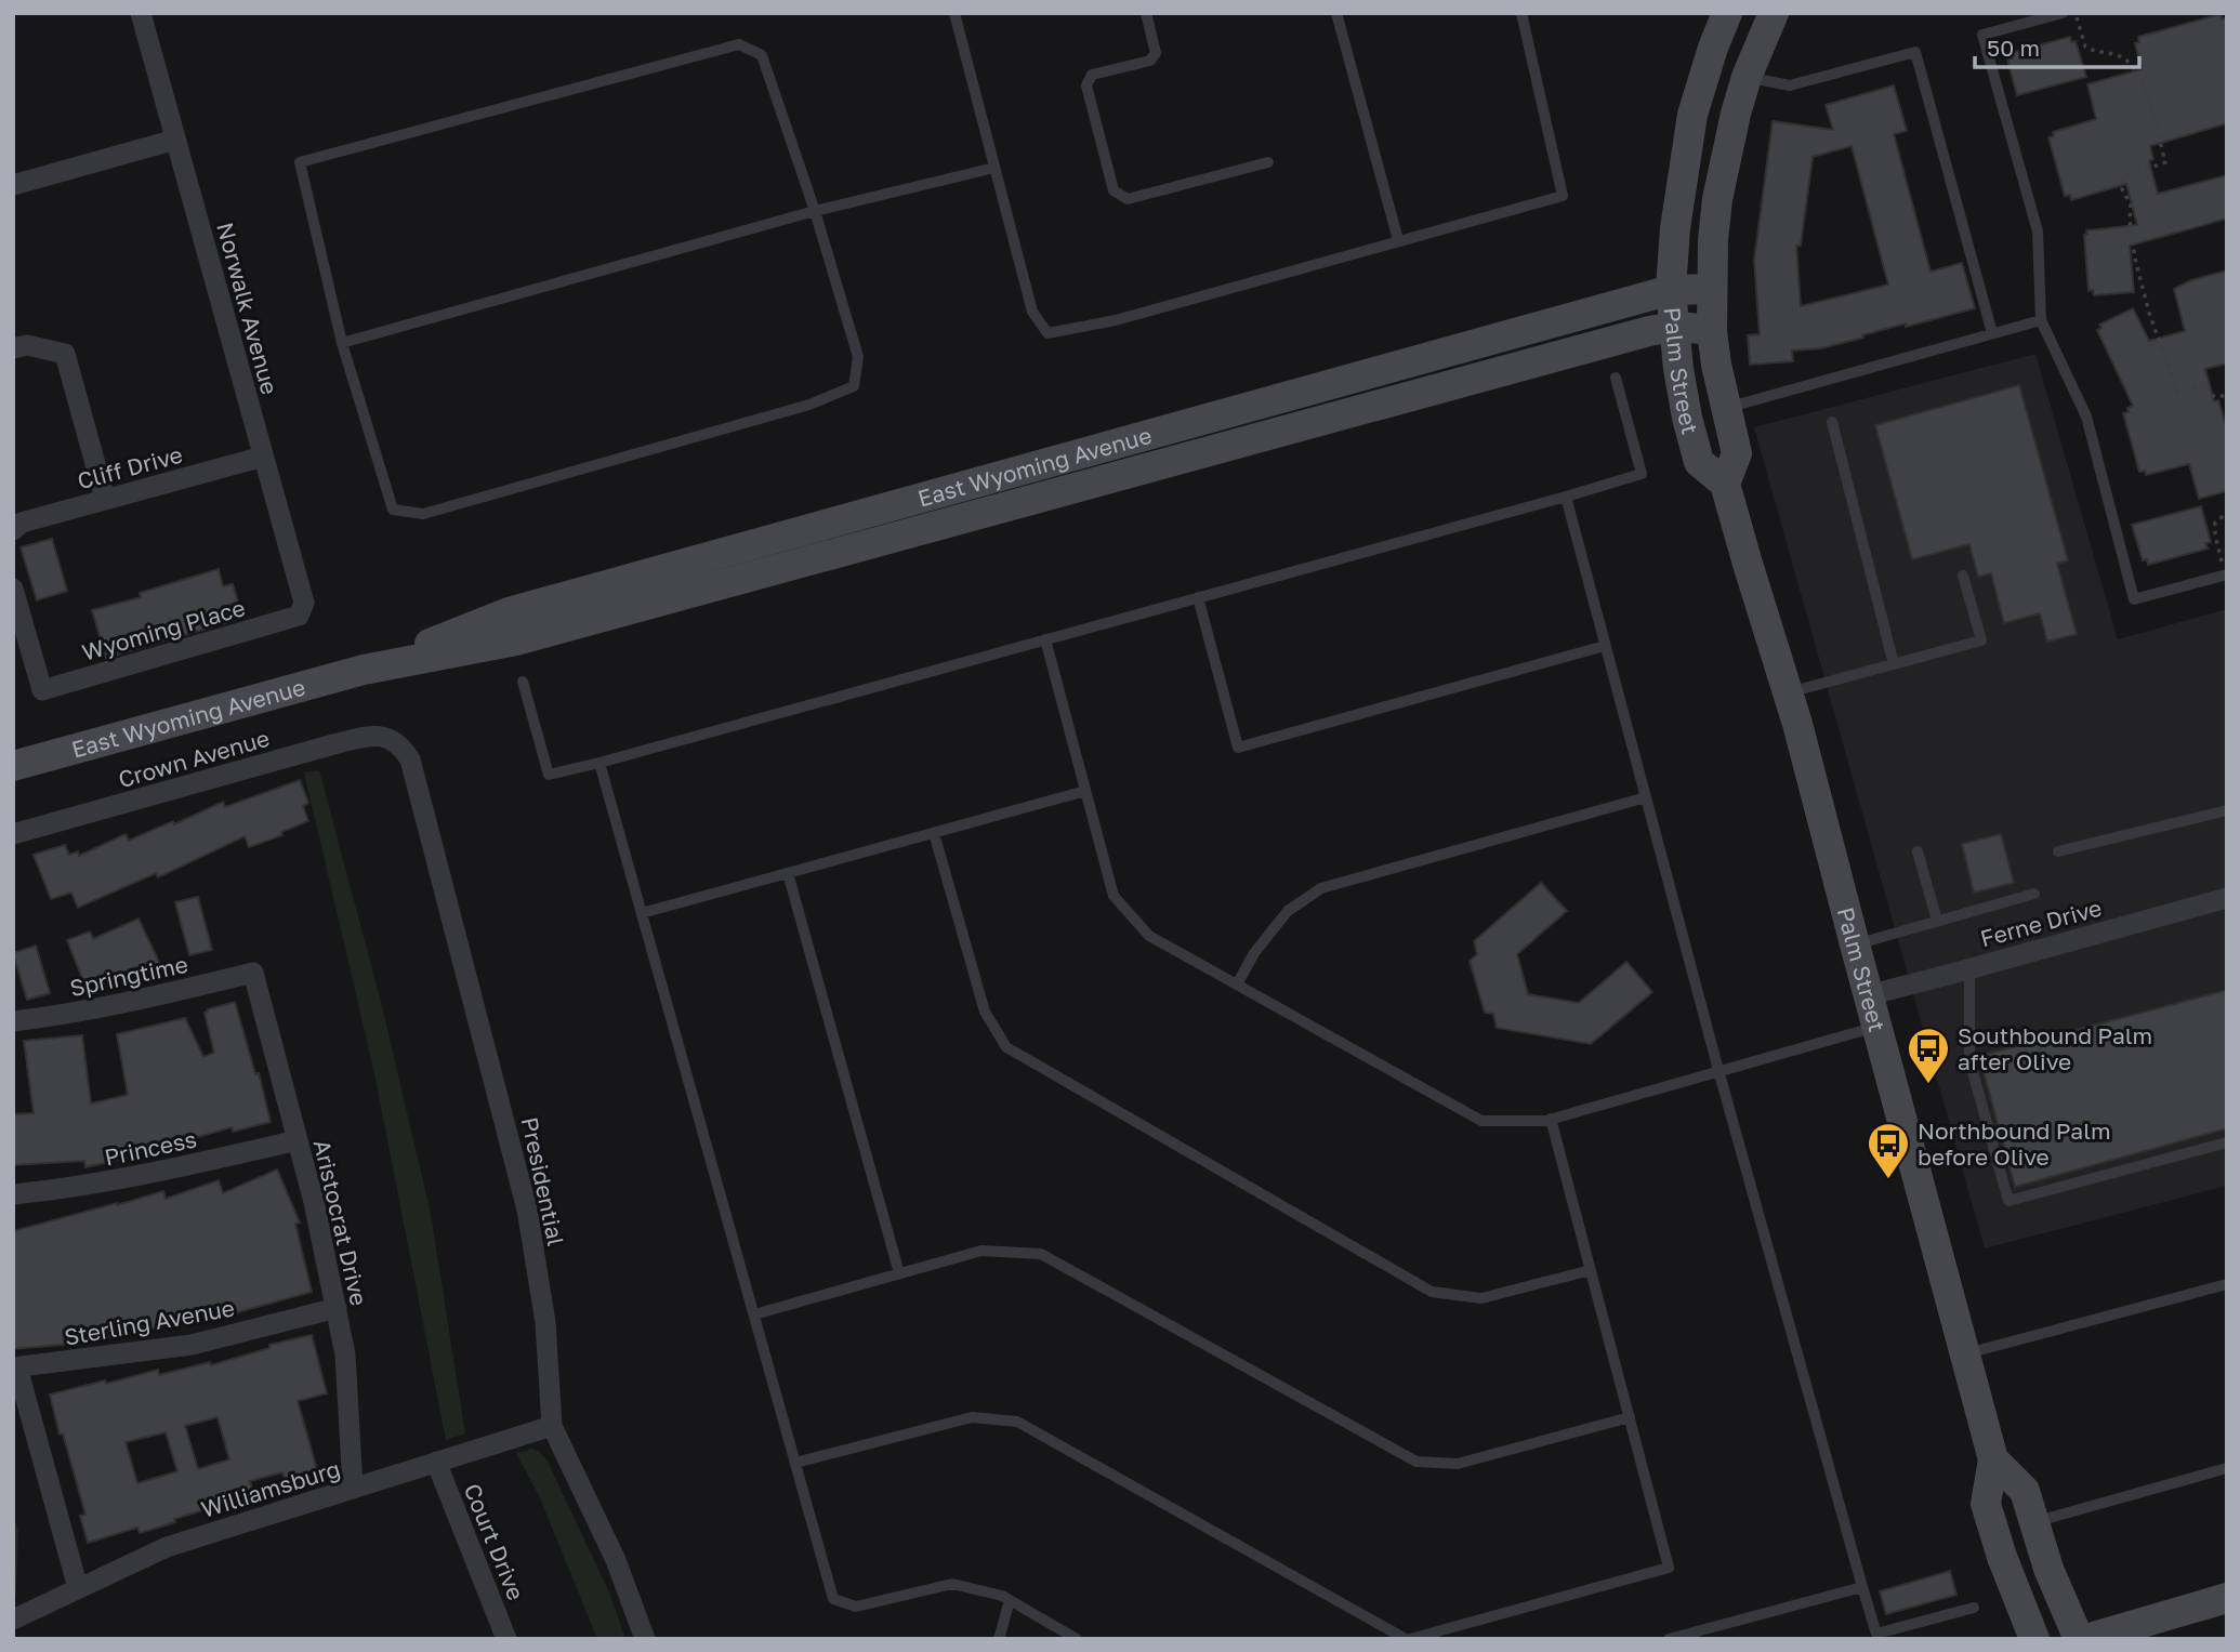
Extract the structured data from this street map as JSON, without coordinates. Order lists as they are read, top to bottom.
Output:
{
  "streets": {
    "street": [
      "Norwalk Avenue",
      "Palm Street",
      "East Wyoming Avenue",
      "Cliff Drive",
      "Wyoming Place",
      "Crown Avenue",
      "Ferne Drive",
      "Springtime",
      "Princess",
      "Presidential",
      "Aristocrat Drive",
      "Sterling Avenue",
      "Williamsburg",
      "Court Drive"
    ]
  },
  "crossings": [
    ["Norwalk Avenue", "Cliff Drive"],
    ["Norwalk Avenue", "Wyoming Place"],
    ["Palm Street", "East Wyoming Avenue"],
    ["Palm Street", "Ferne Drive"],
    ["Crown Avenue", "Presidential"],
    ["Springtime", "Aristocrat Drive"],
    ["Princess", "Aristocrat Drive"],
    ["Presidential", "Williamsburg"],
    ["Aristocrat Drive", "Sterling Avenue"],
    ["Aristocrat Drive", "Williamsburg"],
    ["Williamsburg", "Court Drive"]
  ],
  "places": {
    "bus stop": ["Southbound Palm after Olive", "Northbound Palm before Olive"]
  },
  "scale_bar": "50 m"
}
